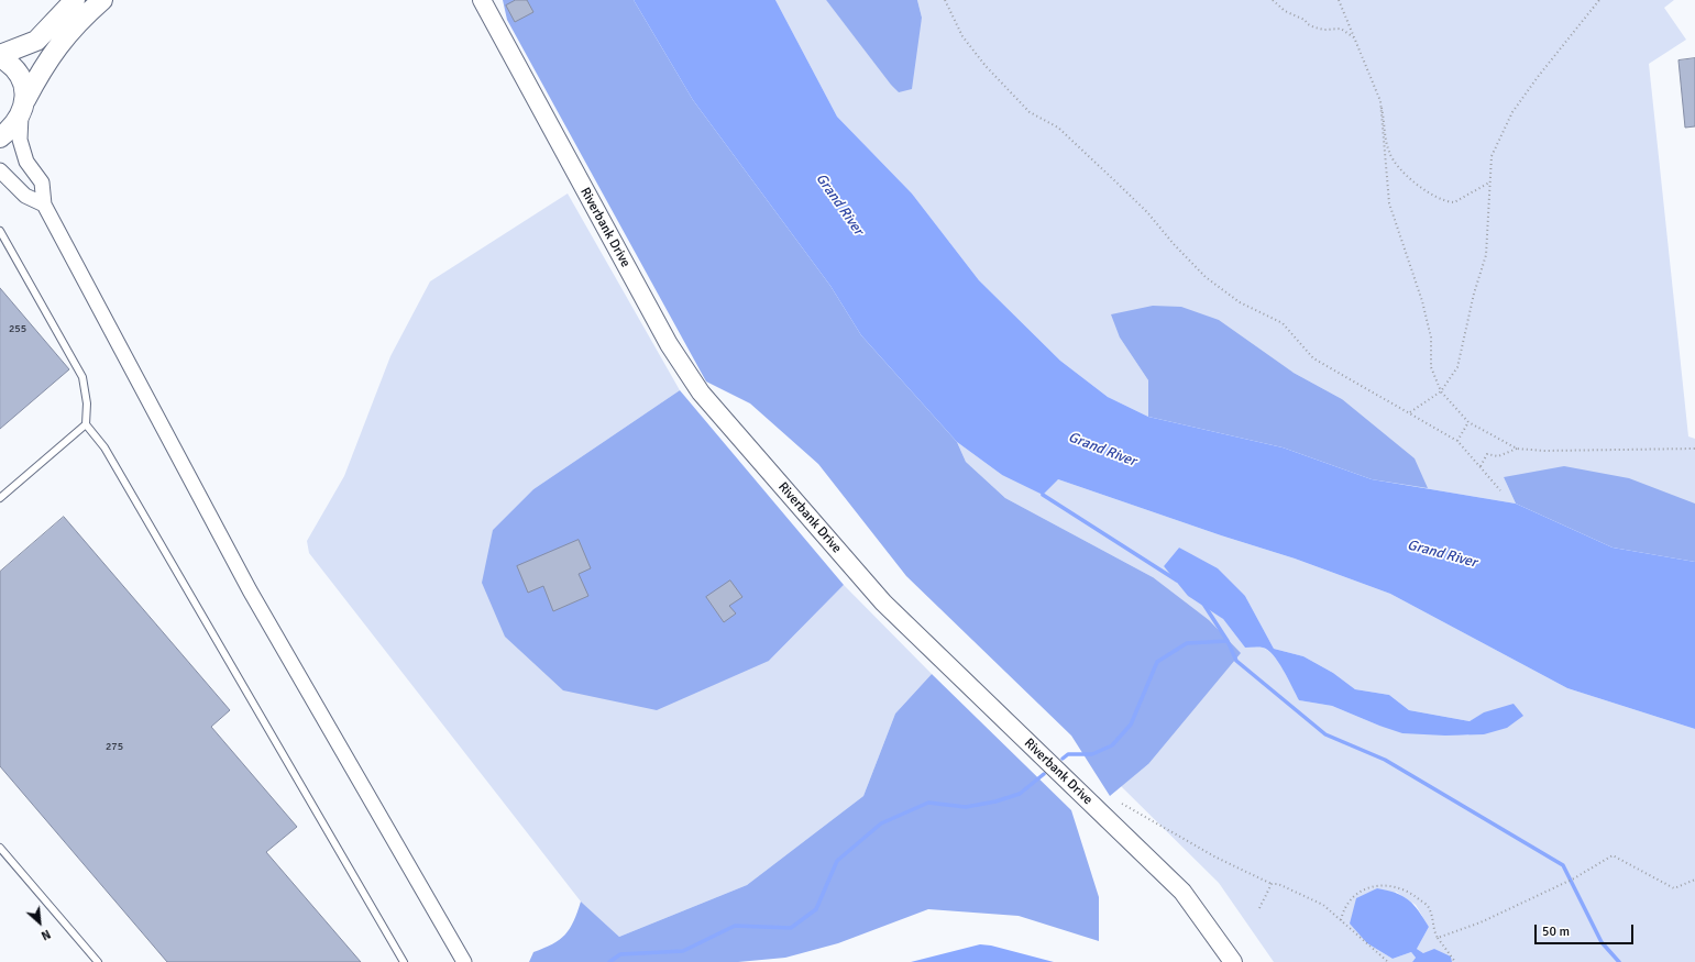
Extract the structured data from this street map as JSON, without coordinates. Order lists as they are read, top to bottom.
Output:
{
  "streets": {
    "street": ["Riverbank Drive"]
  },
  "water": ["Grand River"],
  "house_numbers": ["255", "275"],
  "scale_bar": "50 m",
  "north": "bottom right"
}
